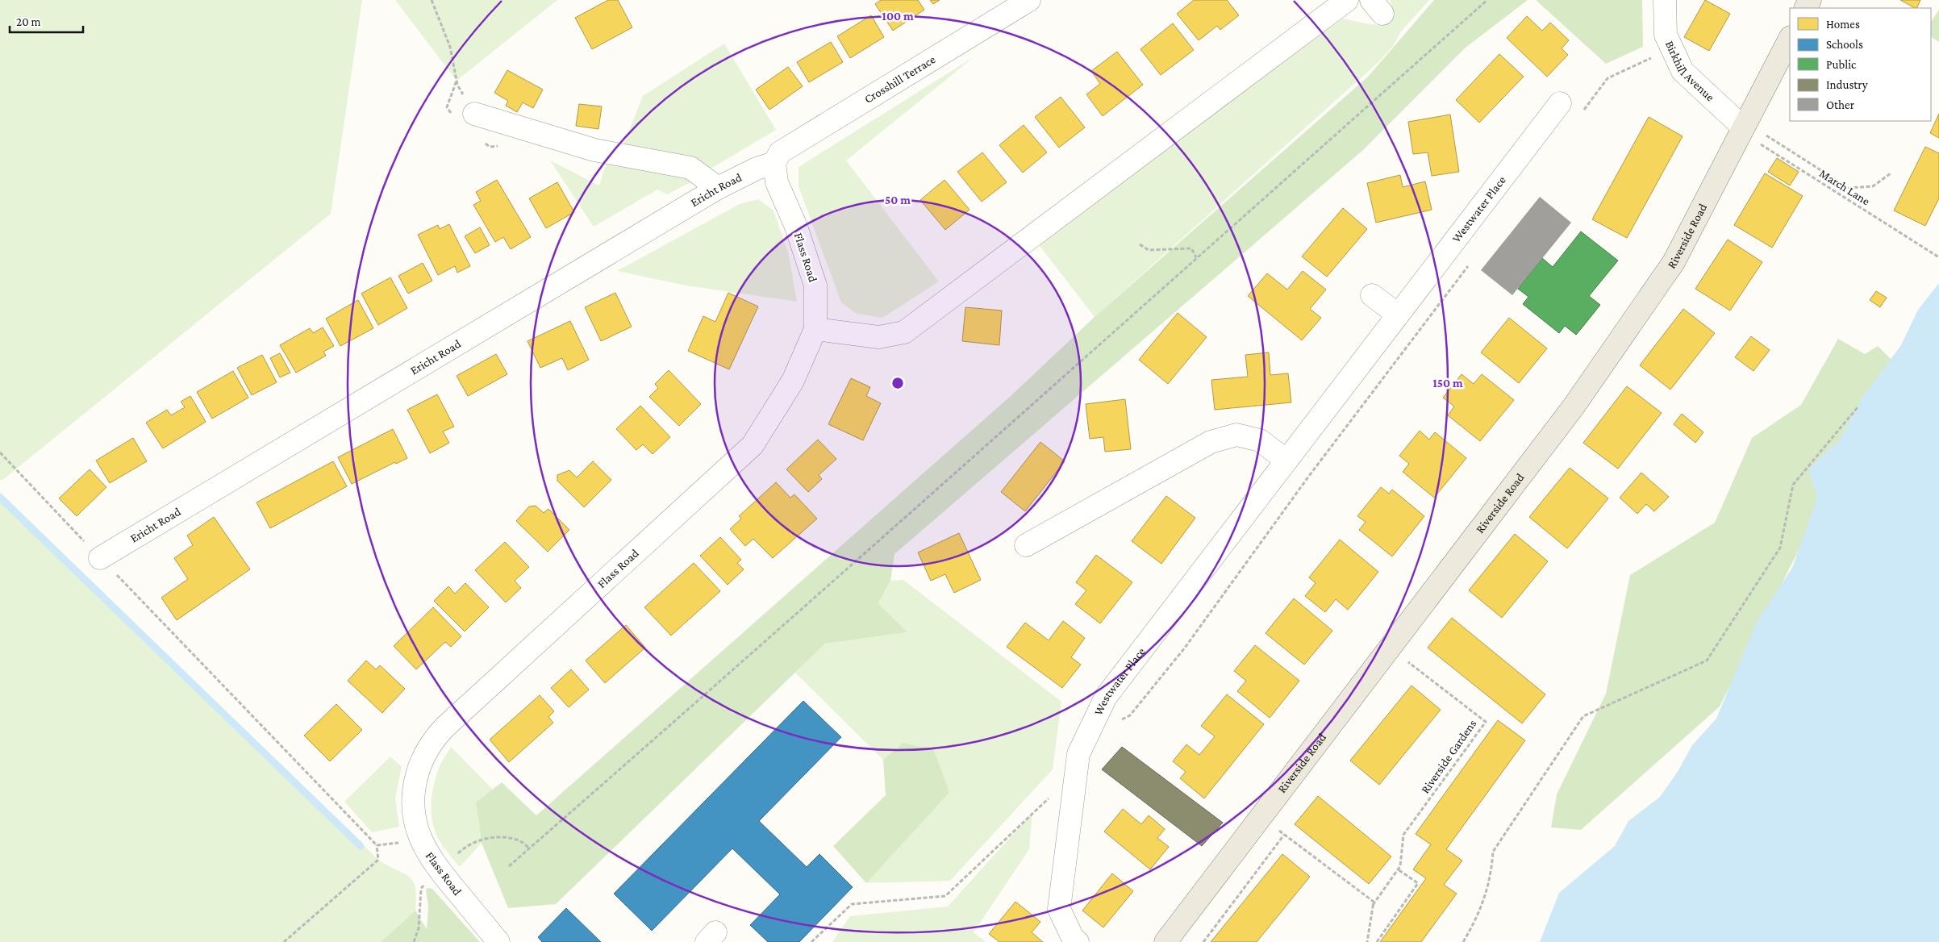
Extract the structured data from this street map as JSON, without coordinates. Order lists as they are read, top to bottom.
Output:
{
  "streets": {
    "main road": ["Riverside Road"],
    "street": [
      "Birkhill Avenue",
      "Crosshill Terrace",
      "Ericht Road",
      "Westwater Place",
      "Flass Road"
    ],
    "path": ["March Lane", "Riverside Gardens"]
  },
  "crossings": [
    ["Birkhill Avenue", "March Lane"],
    ["Birkhill Avenue", "Riverside Road"],
    ["Crosshill Terrace", "Ericht Road"],
    ["Crosshill Terrace", "Flass Road"],
    ["March Lane", "Riverside Road"],
    ["Ericht Road", "Flass Road"],
    ["Riverside Road", "Riverside Gardens"]
  ],
  "legend": [
    "Homes",
    "Schools",
    "Public",
    "Industry",
    "Other"
  ],
  "scale_bar": "20 m",
  "rings": ["100 m", "50 m", "150 m"]
}
